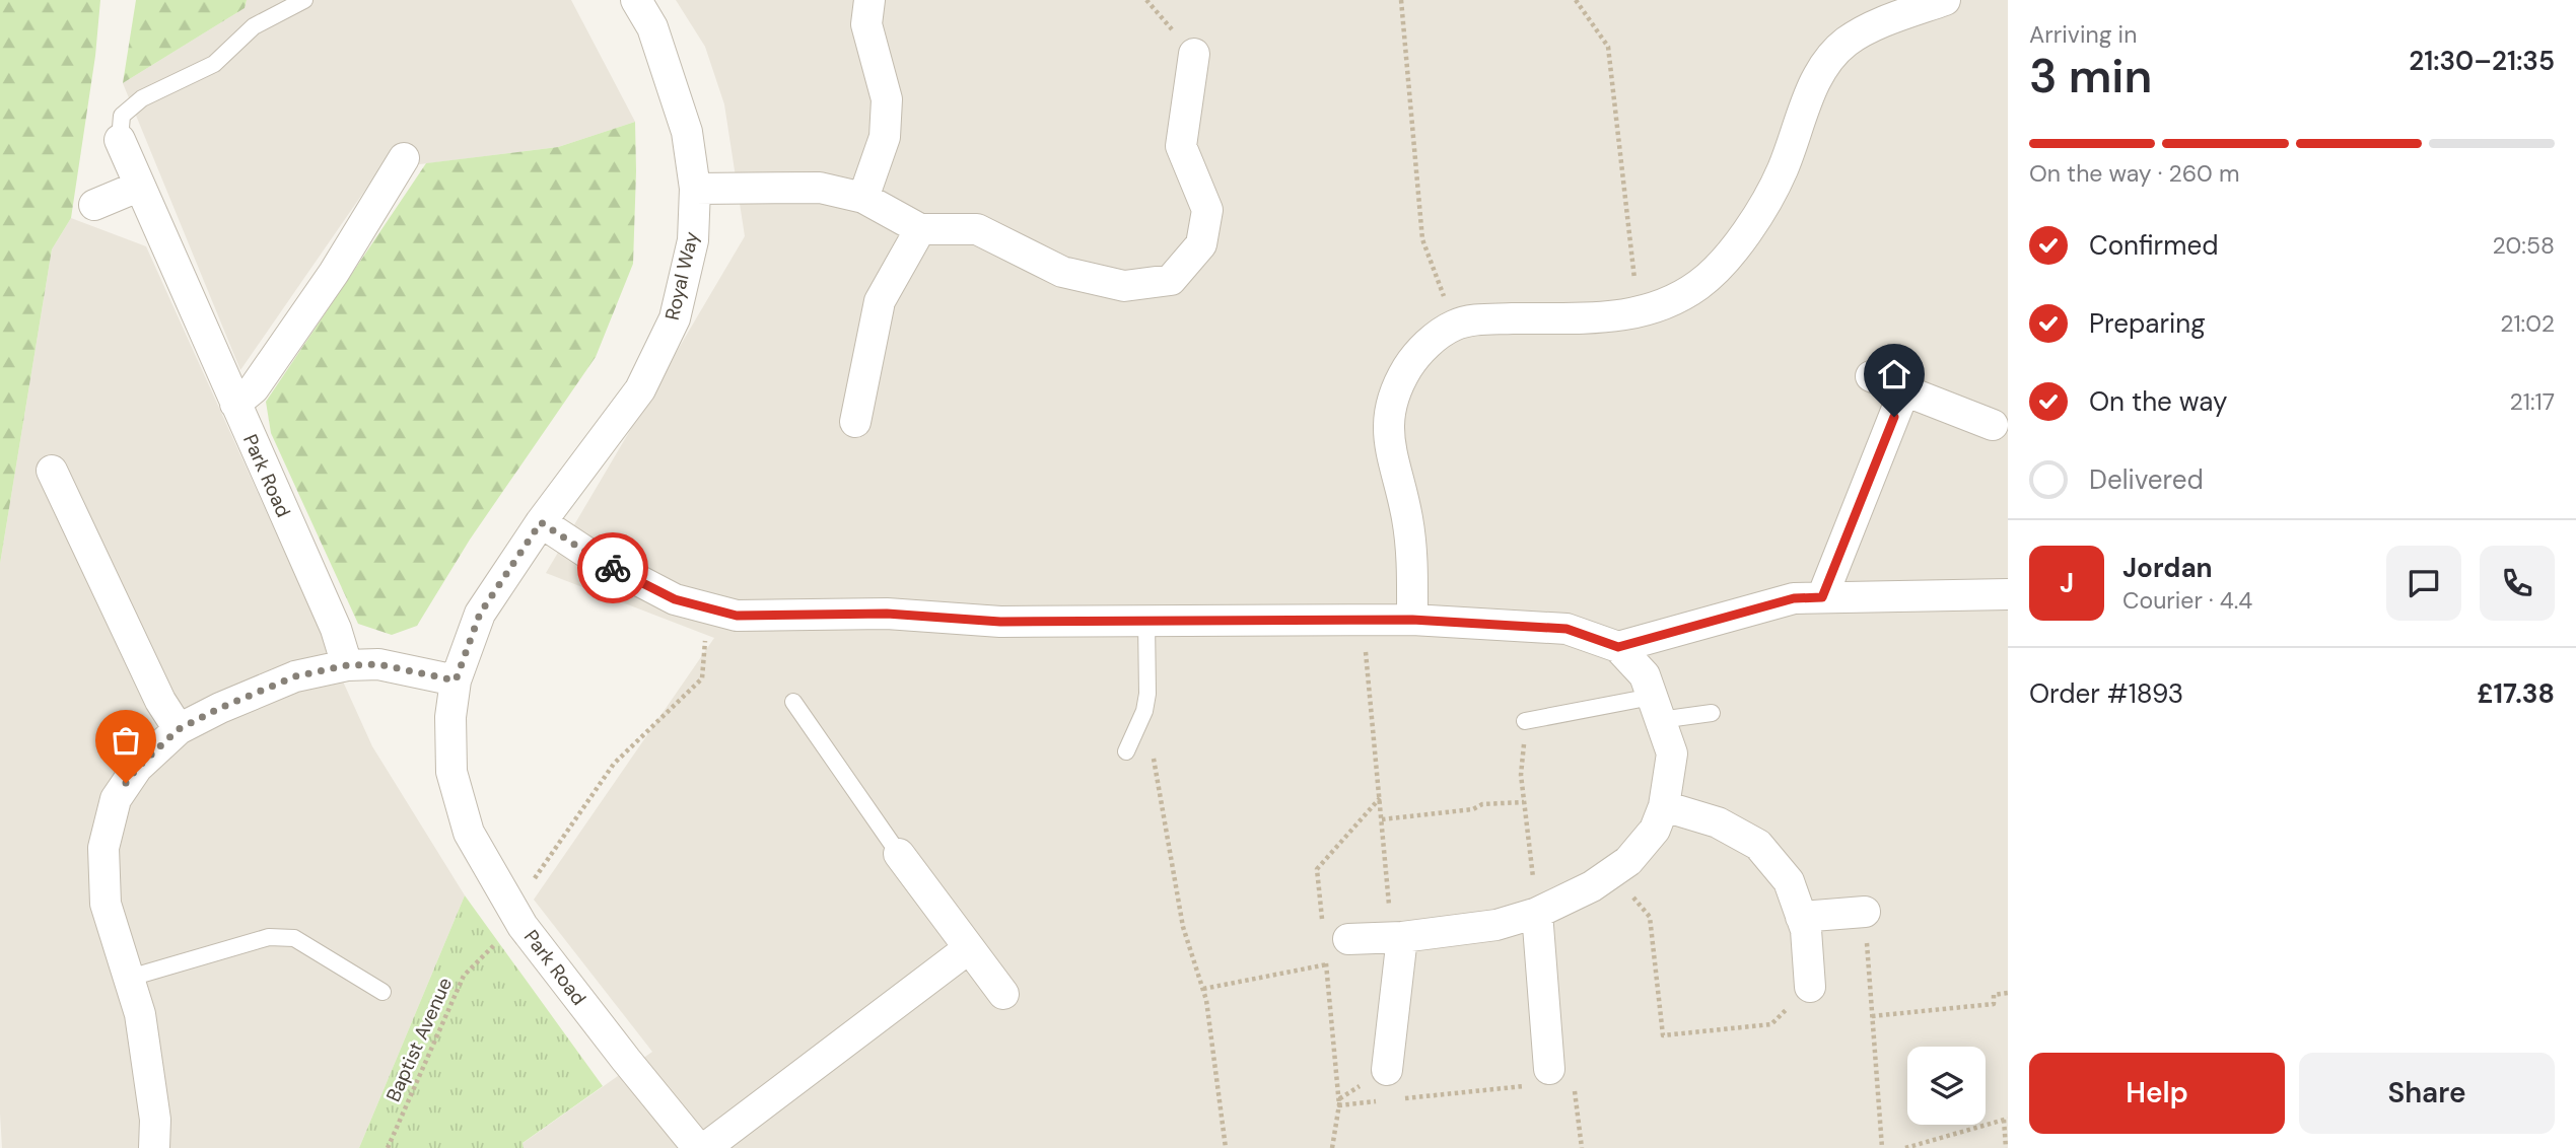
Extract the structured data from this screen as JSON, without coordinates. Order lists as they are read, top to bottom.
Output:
{
  "streets": {
    "street": ["Royal Way", "Park Road"],
    "path": ["Baptist Avenue"]
  },
  "crossings": [
    ["Royal Way", "Park Road"],
    ["Park Road", "Baptist Avenue"]
  ],
  "page": {
    "heading": ["3 min", "Arriving in", "21:30–21:35"],
    "panel": [
      "Jordan",
      "Courier · 4.4",
      "Order #1893",
      "£17.38"
    ],
    "bar": "On the way · 260 m",
    "list": [
      ["Confirmed", "20:58"],
      ["Preparing", "21:02"],
      ["On the way", "21:17"],
      "Delivered"
    ],
    "round": "J",
    "buttons": ["Help", "Share"]
  }
}
